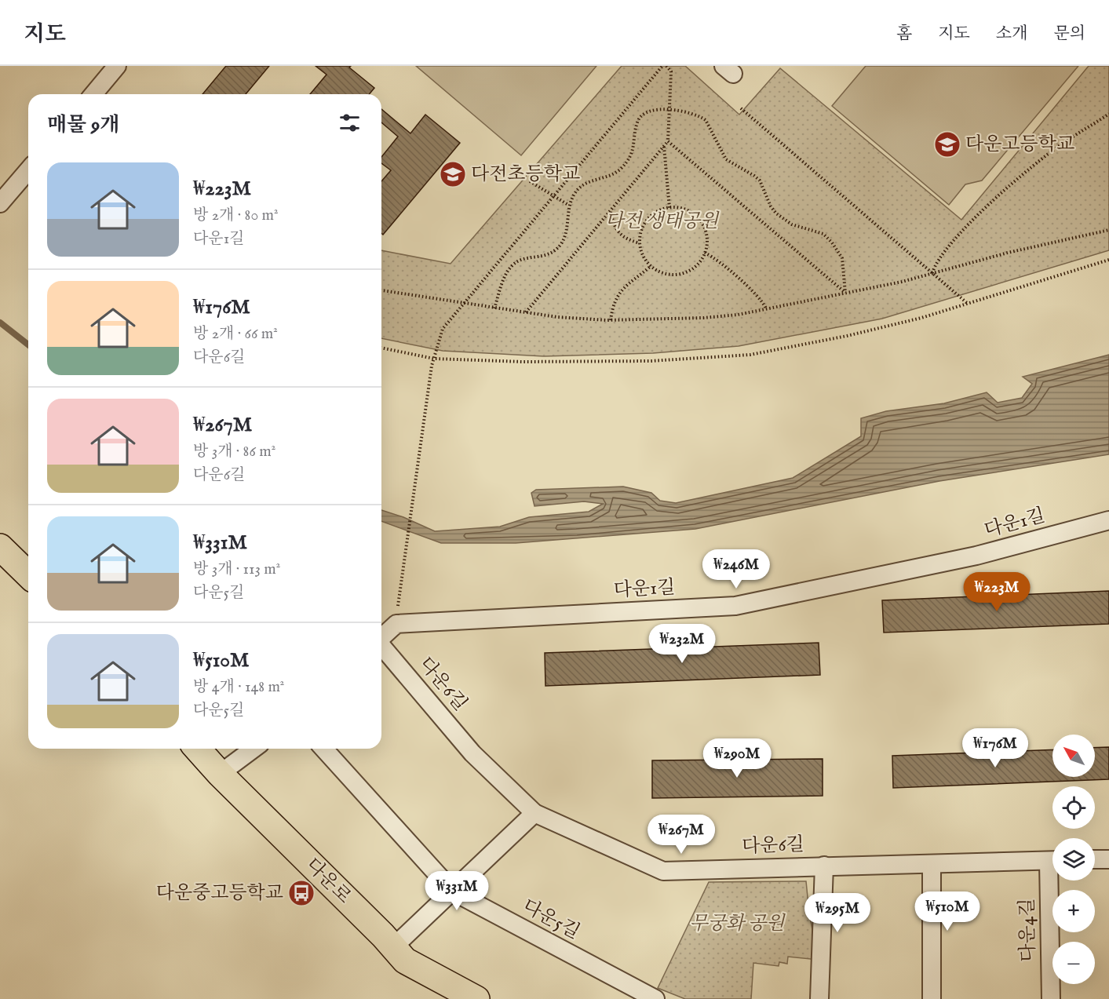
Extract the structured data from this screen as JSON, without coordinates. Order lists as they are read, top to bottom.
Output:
{
  "streets": {
    "main road": ["다운로"],
    "street": [
      "다운1길",
      "다운6길",
      "다운5길",
      "다운4길"
    ]
  },
  "parks": ["다전 생태공원", "무궁화 공원"],
  "places": {
    "school or university": ["다운고등학교", "다전초등학교"],
    "bus stop": ["다운중고등학교"]
  },
  "north": "top left",
  "page": {
    "header": "지도",
    "nav": [
      "홈",
      "지도",
      "소개",
      "문의"
    ],
    "heading": "매물 9개",
    "list": [
      {
        "name": "₩223M",
        "note": "방 2개 · 80 m² · 다운1길"
      },
      {
        "name": "₩176M",
        "note": "방 2개 · 66 m² · 다운6길"
      },
      {
        "name": "₩267M",
        "note": "방 3개 · 86 m² · 다운6길"
      },
      {
        "name": "₩331M",
        "note": "방 3개 · 113 m² · 다운5길"
      },
      {
        "name": "₩510M",
        "note": "방 4개 · 148 m² · 다운5길"
      }
    ],
    "price": [
      "₩246M",
      "₩223M",
      "₩232M",
      "₩176M",
      "₩290M",
      "₩267M",
      "₩331M",
      "₩510M",
      "₩295M"
    ],
    "map_buttons": ["+", "−"]
  }
}
